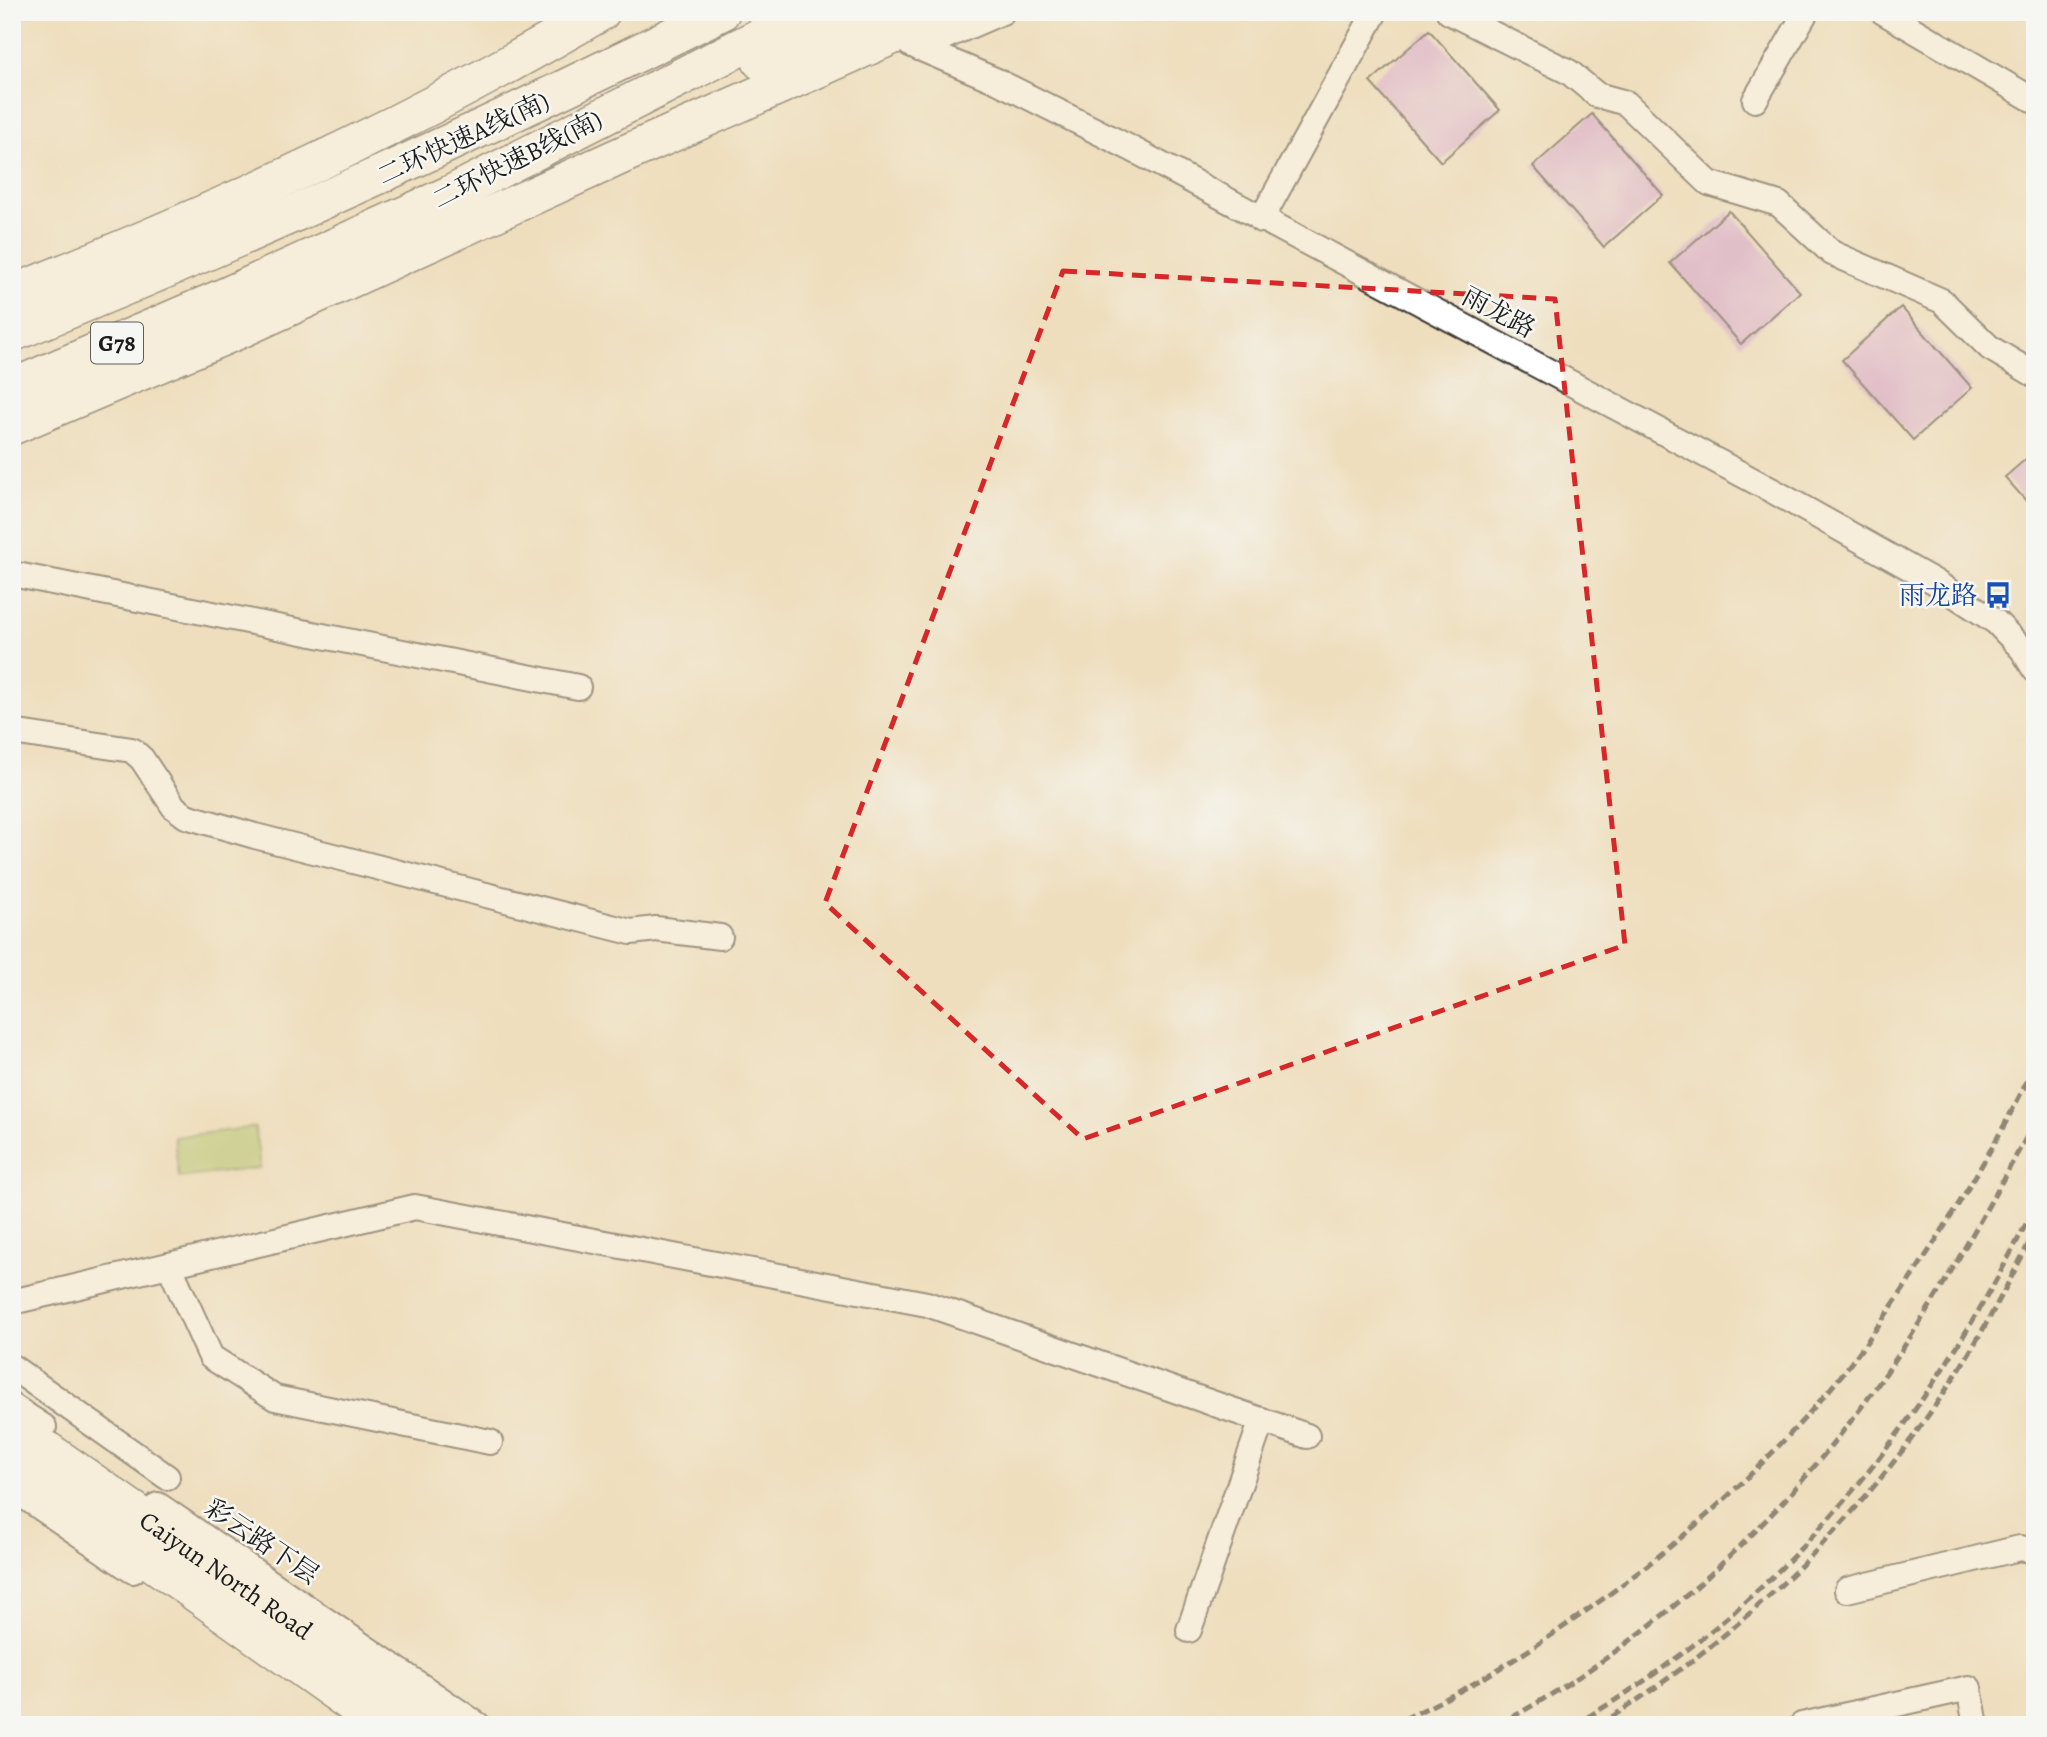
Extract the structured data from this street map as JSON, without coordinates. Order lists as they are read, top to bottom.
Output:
{
  "streets": {
    "highway": [
      "二环快速A线(南)",
      "二环快速B线(南)",
      "G78",
      "Caiyun North Road"
    ],
    "street": ["雨龙路", "彩云路下层"]
  },
  "places": {
    "bus stop": ["雨龙路"]
  }
}
